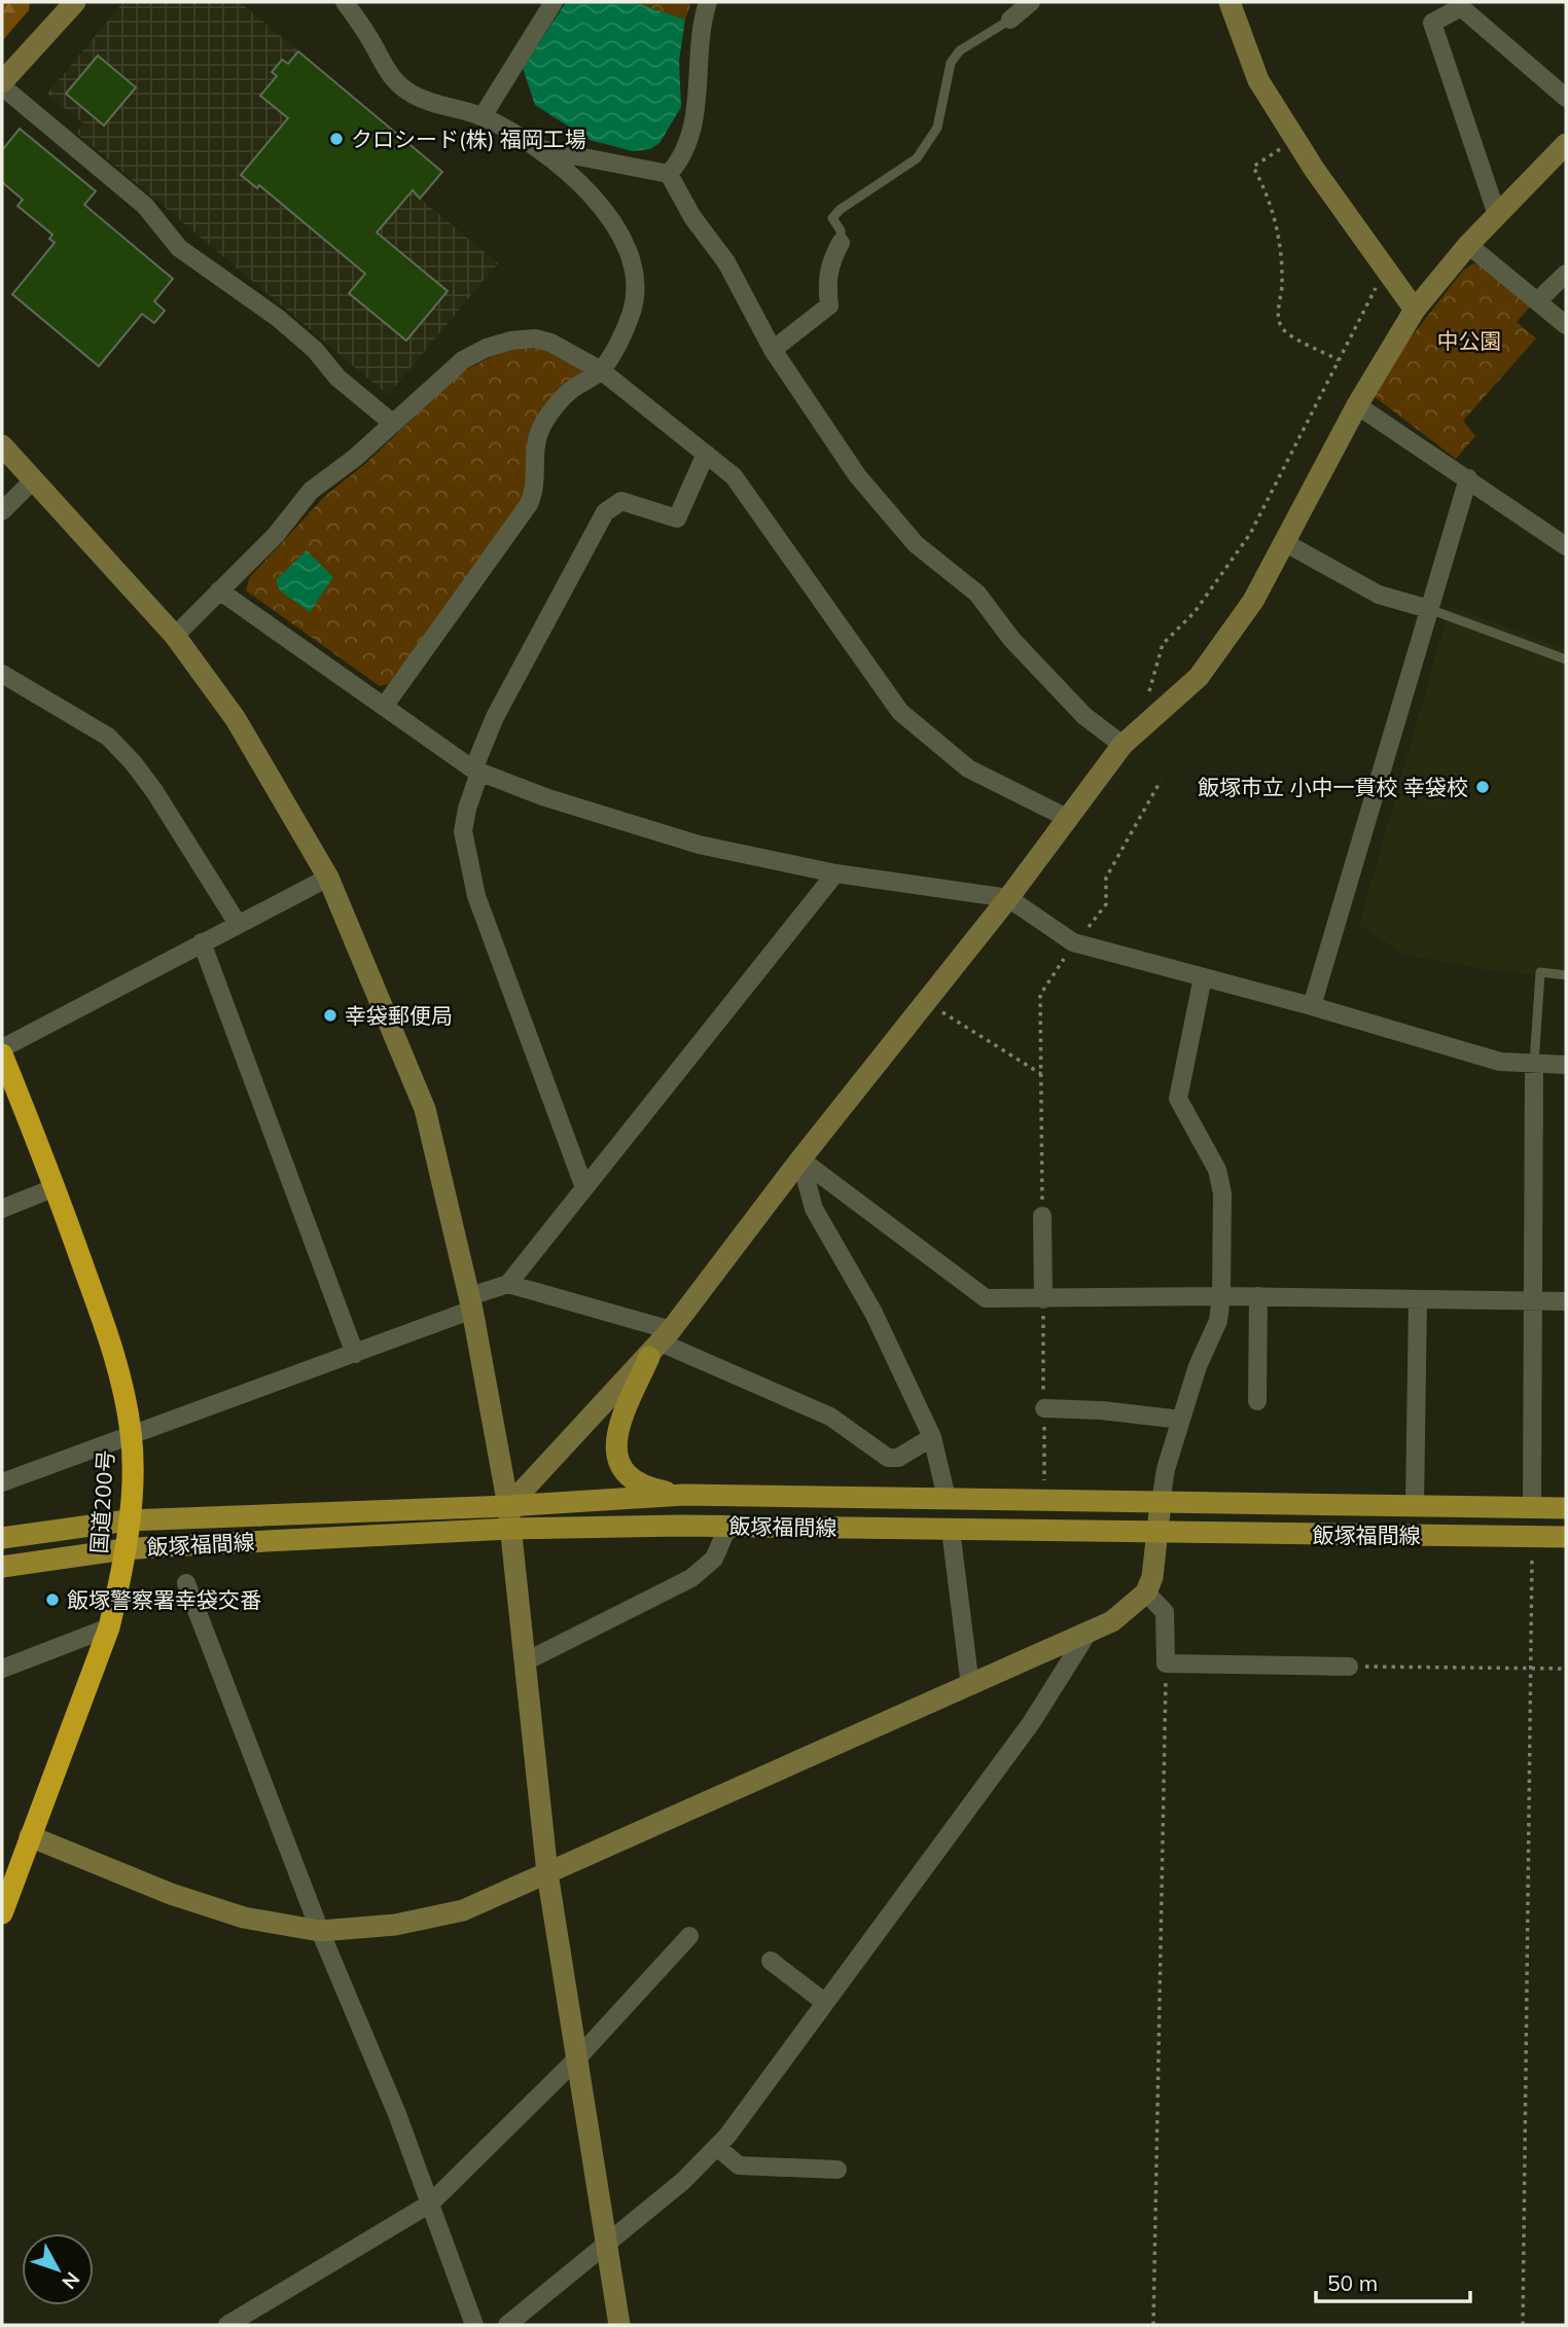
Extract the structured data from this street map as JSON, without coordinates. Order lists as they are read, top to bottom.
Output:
{
  "streets": {
    "highway": ["国道200号"],
    "main road": ["飯塚福間線"]
  },
  "crossings": [
    ["国道200号", "飯塚福間線"]
  ],
  "parks": ["中公園"],
  "places": [
    "クロシード(株) 福岡工場",
    "飯塚市立 小中一貫校 幸袋校",
    "幸袋郵便局",
    "飯塚警察署幸袋交番"
  ],
  "scale_bar": "50 m",
  "north": "bottom right"
}
